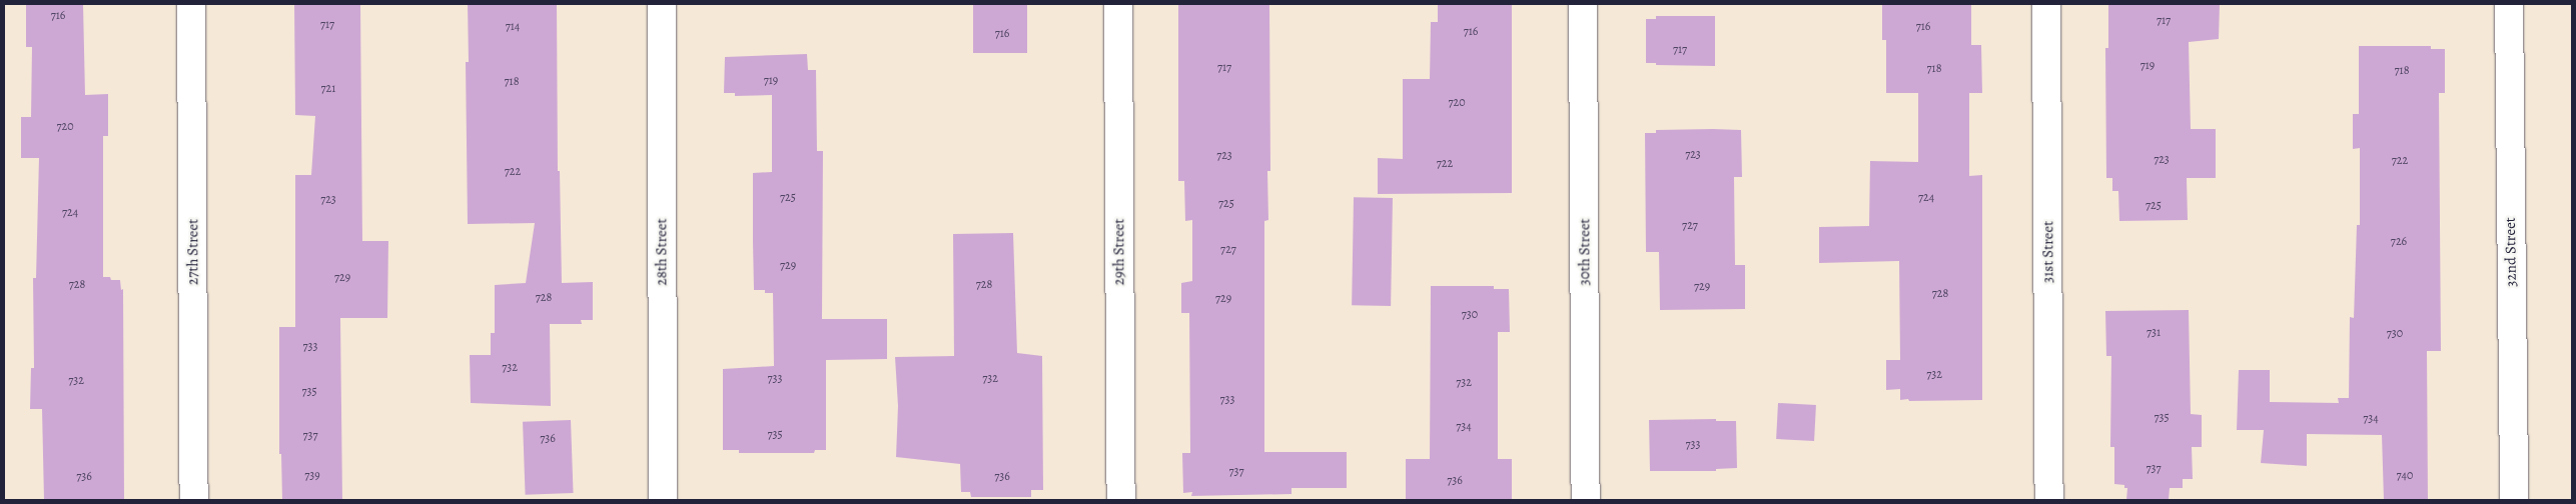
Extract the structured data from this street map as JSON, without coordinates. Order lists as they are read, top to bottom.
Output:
{
  "streets": {
    "street": [
      "27th Street",
      "28th Street",
      "29th Street",
      "30th Street",
      "31st Street",
      "32nd Street"
    ]
  },
  "house_numbers": [
    "716",
    "717",
    "717",
    "714",
    "716",
    "716",
    "716",
    "717",
    "719",
    "717",
    "718",
    "718",
    "719",
    "718",
    "721",
    "720",
    "720",
    "723",
    "723",
    "723",
    "722",
    "722",
    "722",
    "725",
    "724",
    "723",
    "725",
    "725",
    "724",
    "727",
    "726",
    "727",
    "729",
    "729",
    "728",
    "728",
    "729",
    "728",
    "728",
    "729",
    "730",
    "731",
    "730",
    "733",
    "732",
    "732",
    "733",
    "732",
    "732",
    "732",
    "735",
    "733",
    "735",
    "734",
    "734",
    "735",
    "737",
    "736",
    "733",
    "737",
    "737",
    "739",
    "740",
    "736",
    "736",
    "736"
  ]
}
